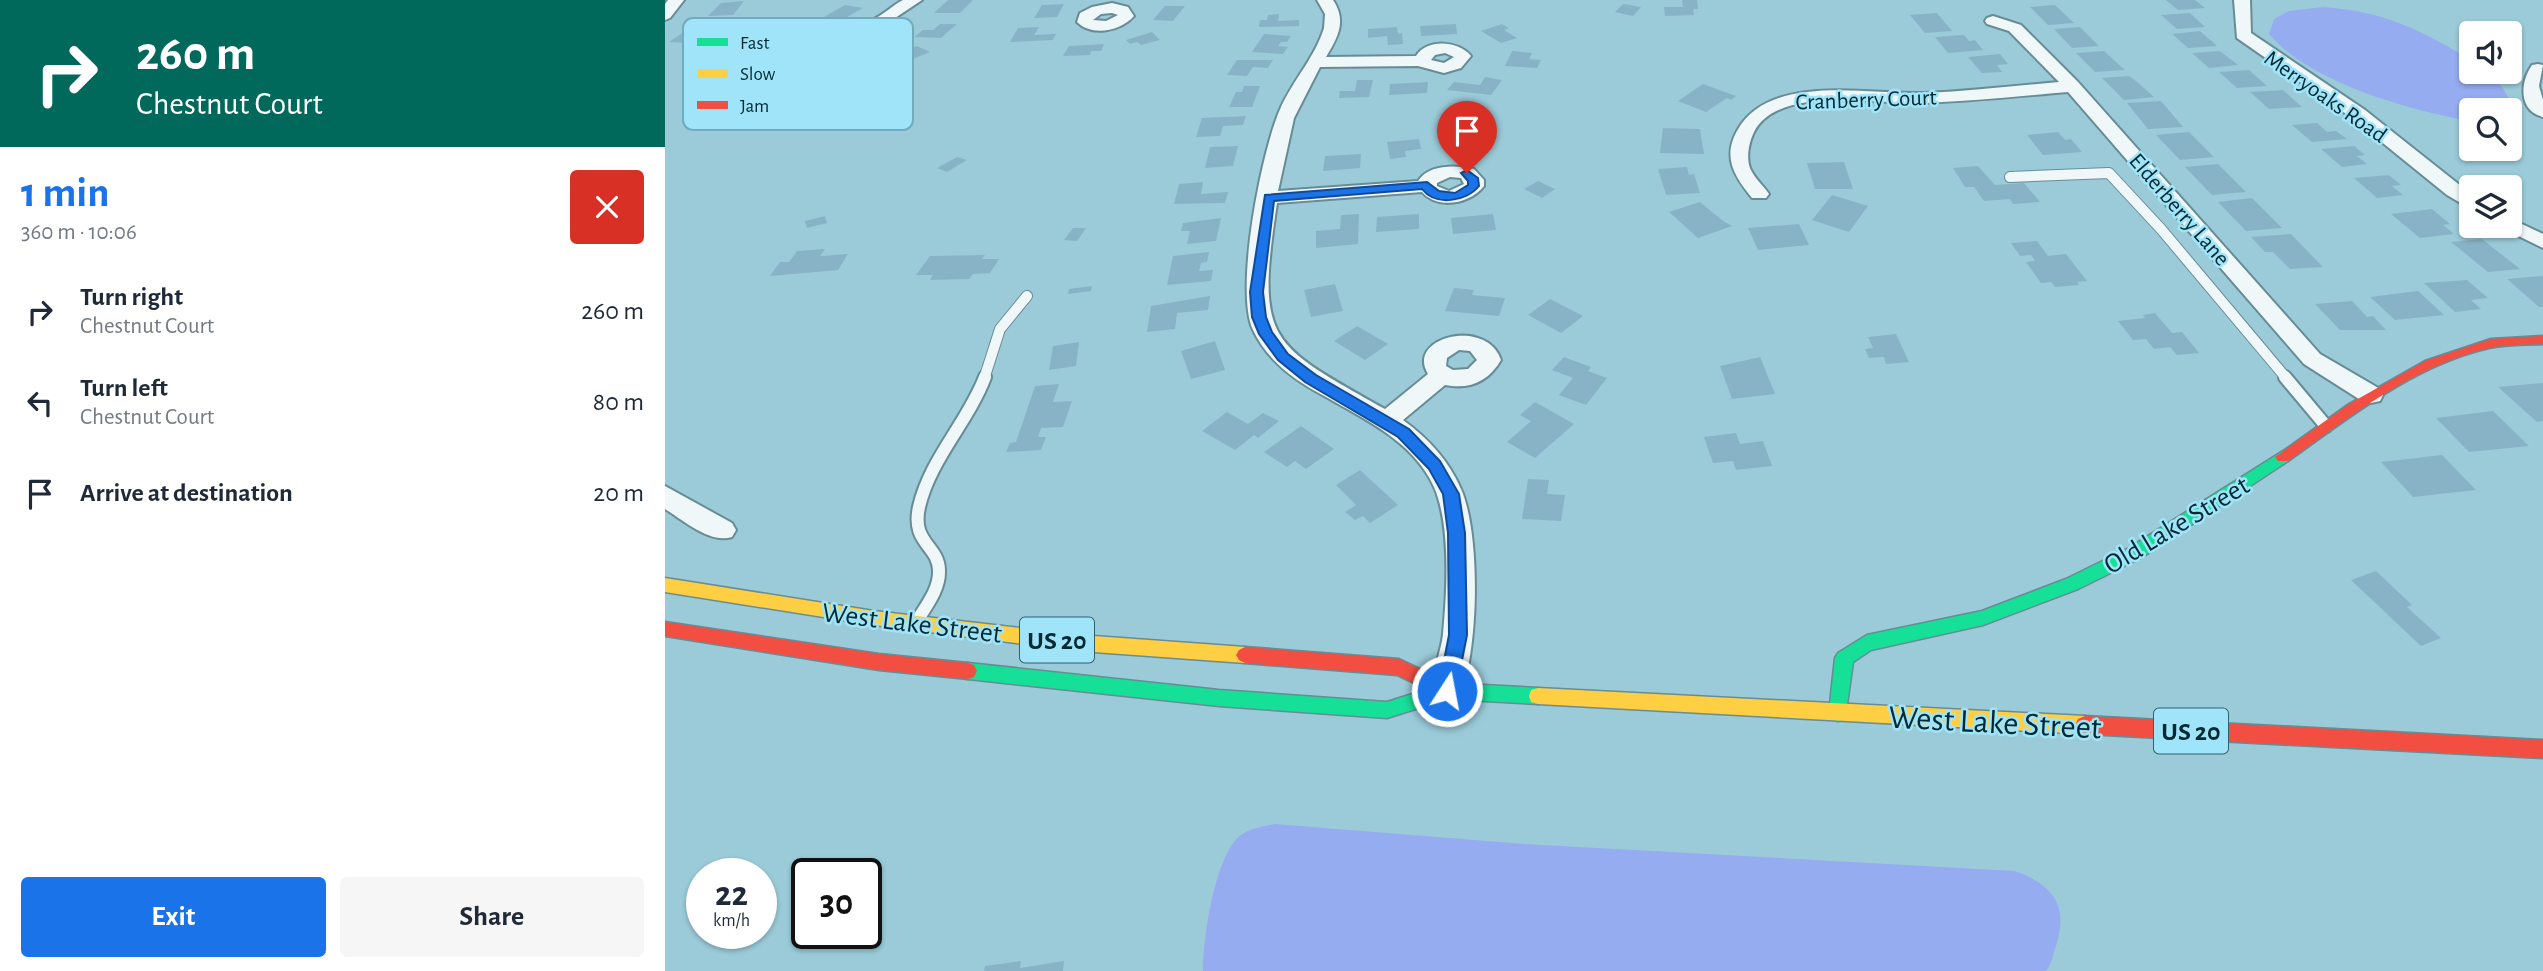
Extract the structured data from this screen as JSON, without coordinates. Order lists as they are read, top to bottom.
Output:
{
  "streets": {
    "main road": ["Old Lake Street", "West Lake Street", "US 20"],
    "street": ["Merryoaks Road", "Cranberry Court", "Elderberry Lane"]
  },
  "crossings": [
    ["Cranberry Court", "Elderberry Lane"],
    ["Elderberry Lane", "Old Lake Street"],
    ["Old Lake Street", "West Lake Street"]
  ],
  "legend": ["Fast", "Slow", "Jam"],
  "page": {
    "turn": ["260 m", "Chestnut Court"],
    "heading": ["1 min", "360 m · 10:06"],
    "list": [
      {
        "name": "Turn right",
        "note": "Chestnut Court",
        "value": "260 m"
      },
      {
        "name": "Turn left",
        "note": "Chestnut Court",
        "value": "80 m"
      },
      {
        "name": "Arrive at destination",
        "value": "20 m"
      }
    ],
    "speed": "22 km/h",
    "limit": "30",
    "buttons": ["Exit", "Share"]
  }
}
